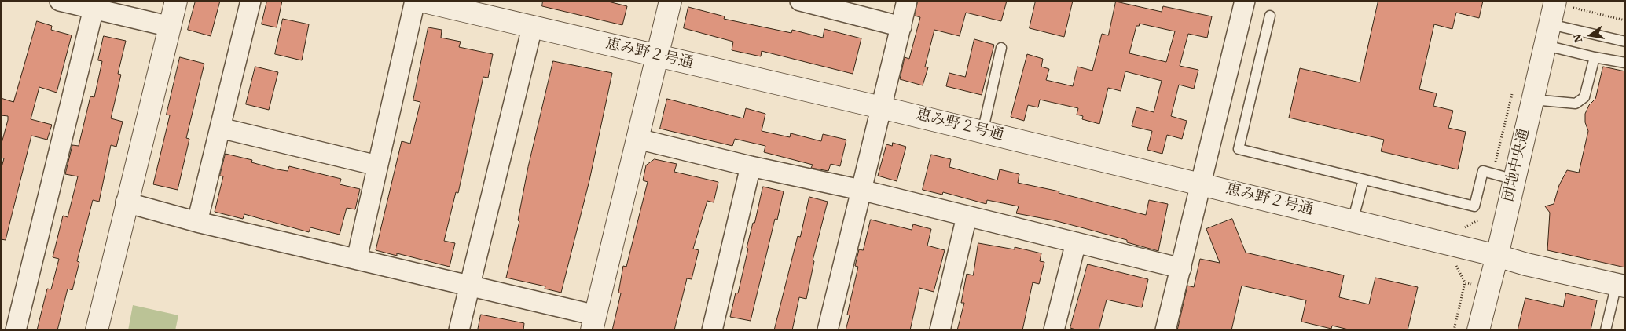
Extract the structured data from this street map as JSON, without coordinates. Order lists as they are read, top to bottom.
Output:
{
  "streets": {
    "street": ["恵み野２号通", "団地中央通"]
  },
  "crossings": [
    ["恵み野２号通", "団地中央通"]
  ],
  "north": "left"
}
